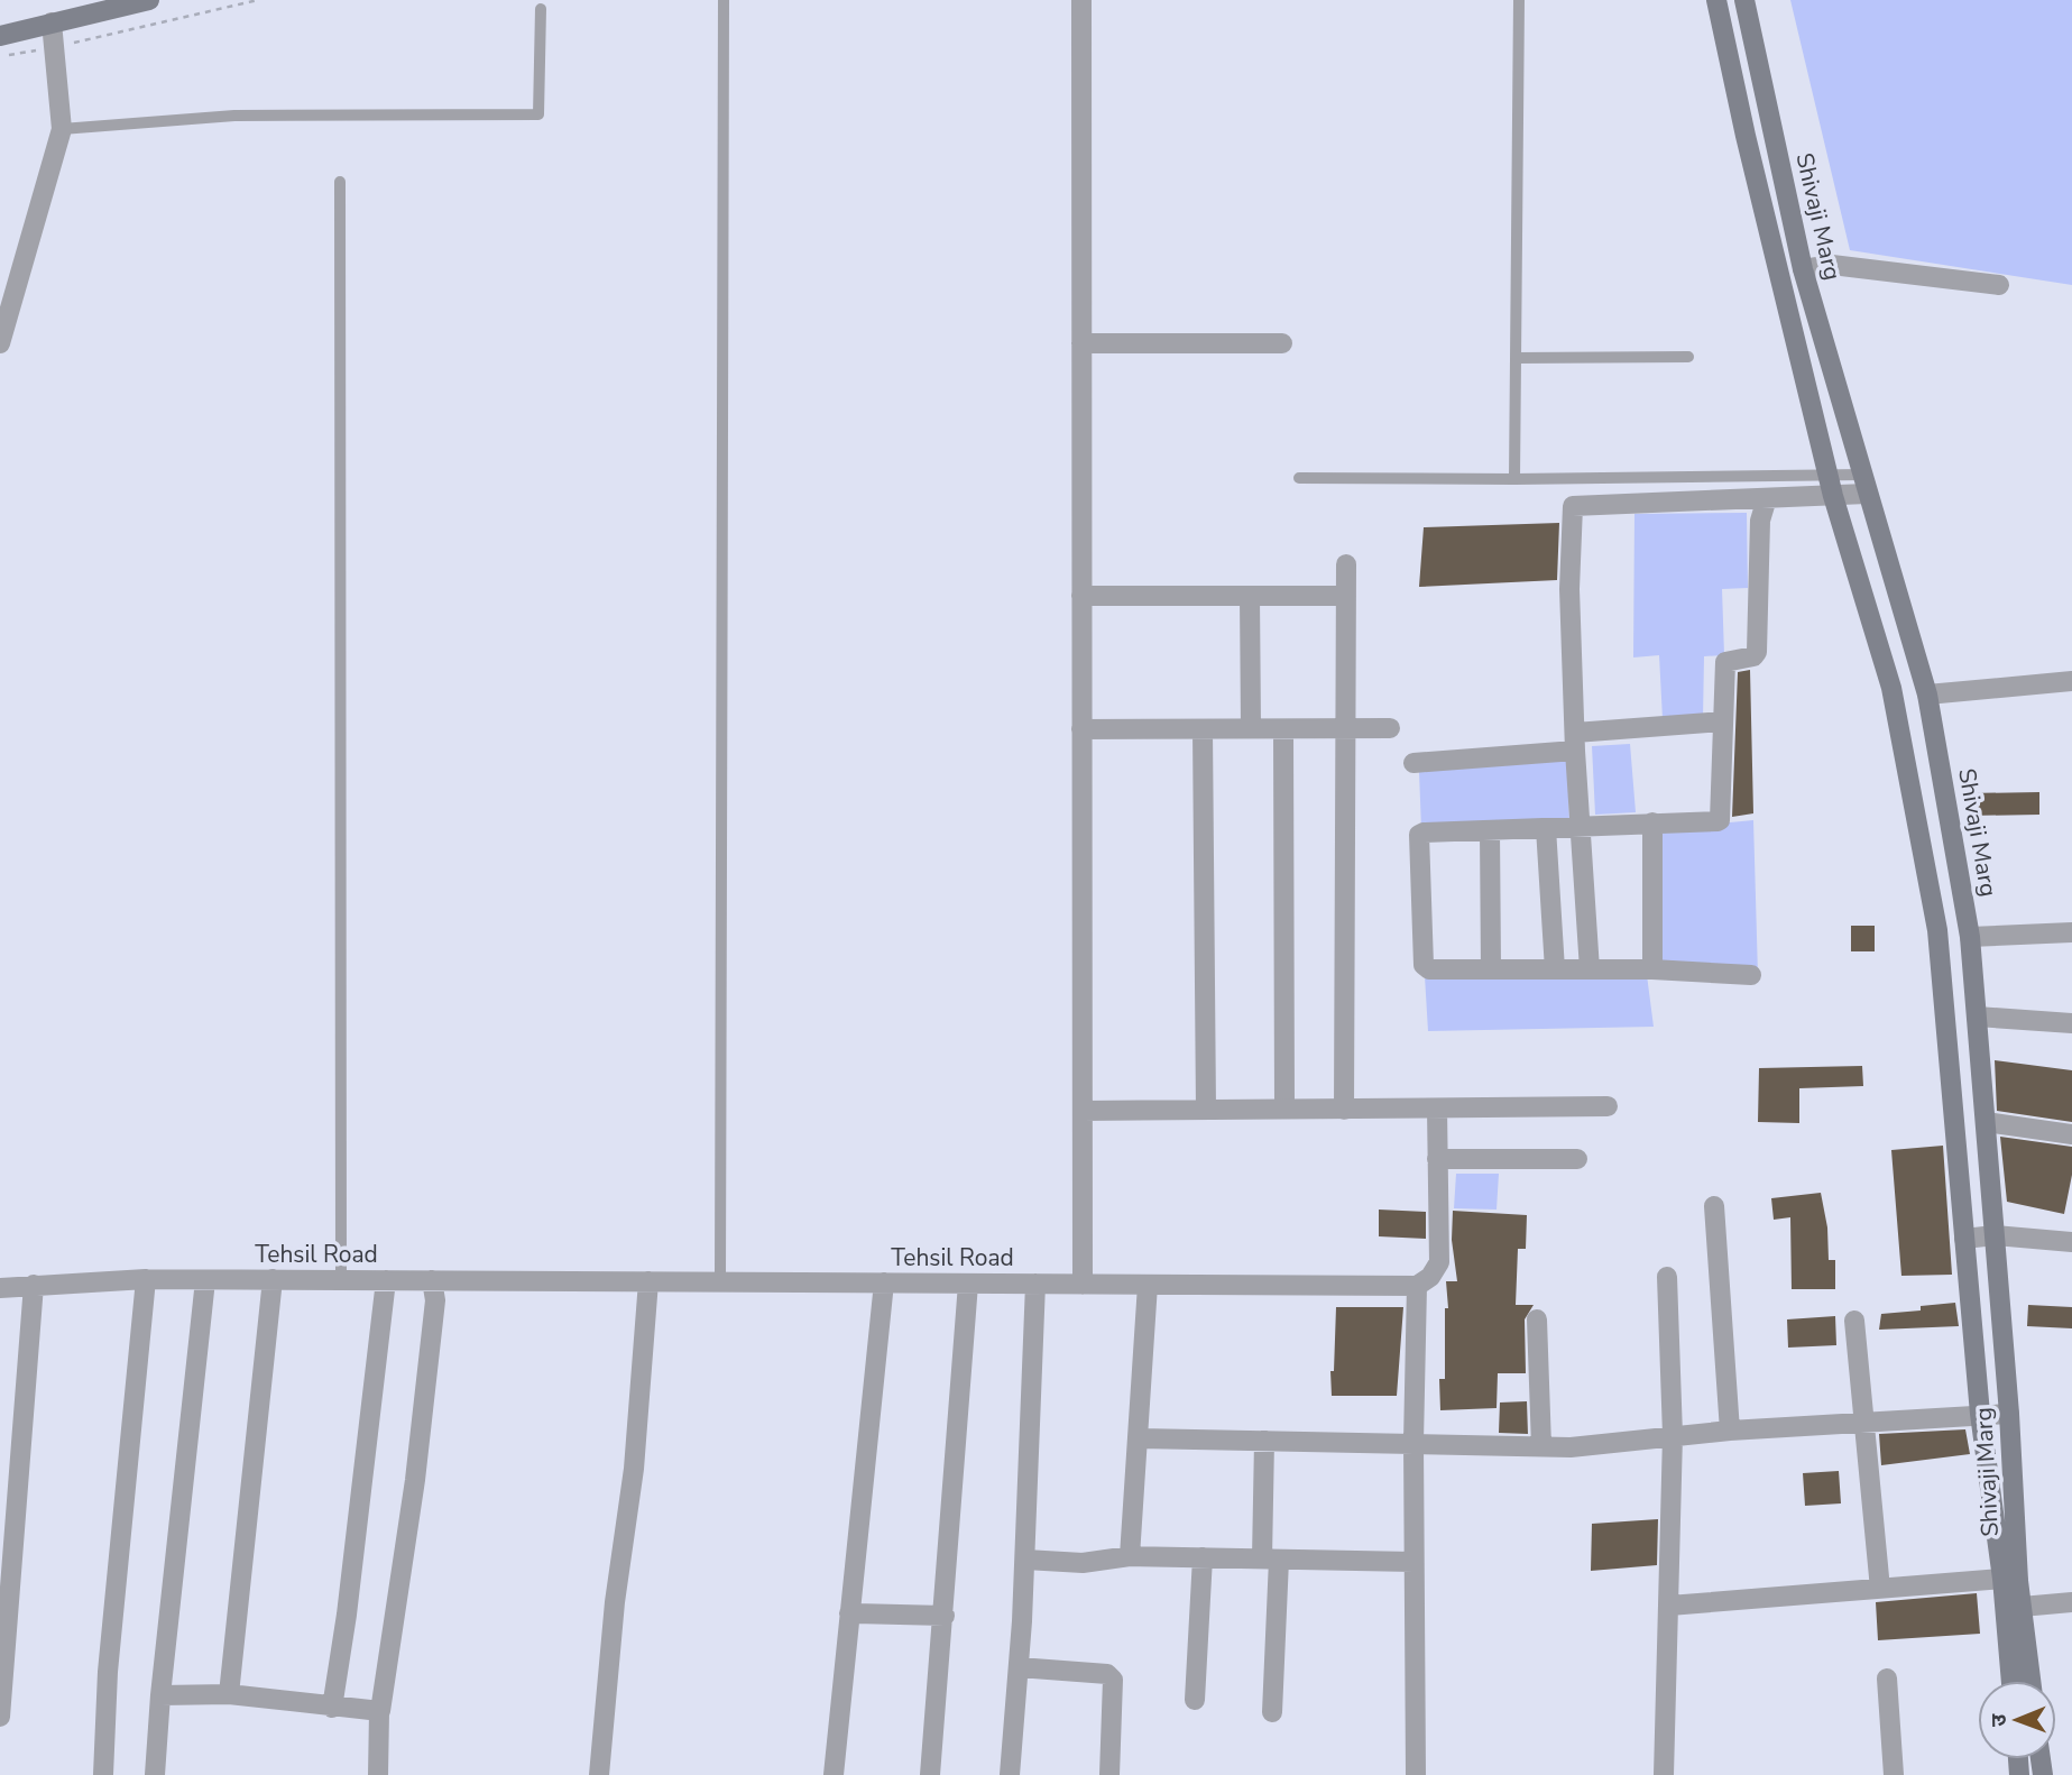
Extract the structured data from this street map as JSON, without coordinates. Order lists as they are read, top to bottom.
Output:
{
  "streets": {
    "main road": ["Shivaji Marg"],
    "street": ["Tehsil Road"]
  },
  "north": "left"
}
